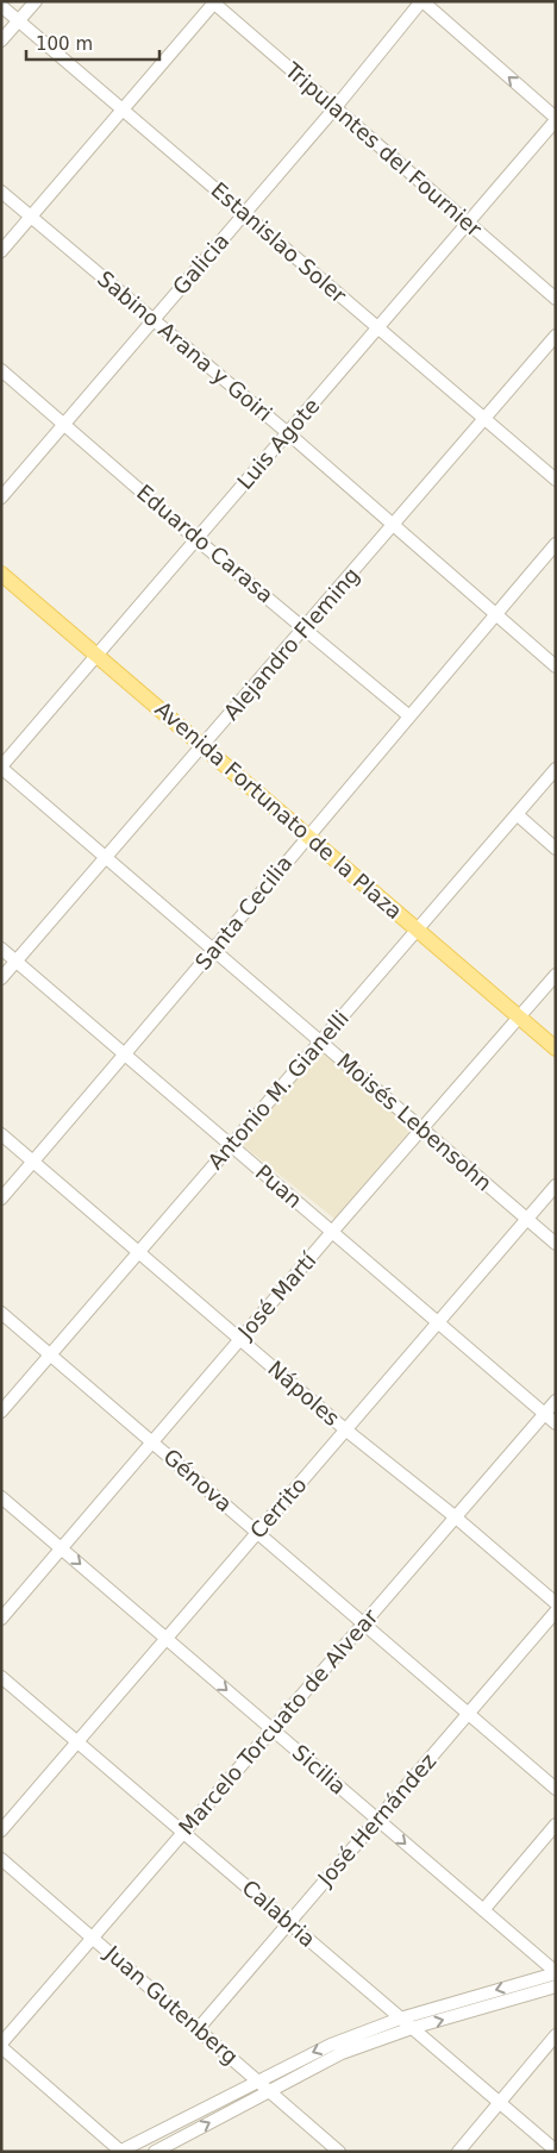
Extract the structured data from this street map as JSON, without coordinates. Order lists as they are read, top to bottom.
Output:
{
  "streets": {
    "main road": ["Avenida Fortunato de la Plaza"],
    "street": [
      "Tripulantes del Fournier",
      "Estanislao Soler",
      "Galicia",
      "Sabino Arana y Goiri",
      "Luis Agote",
      "Eduardo Carasa",
      "Alejandro Fleming",
      "Santa Cecilia",
      "Antonio M. Gianelli",
      "Moisés Lebensohn",
      "Puan",
      "José Martí",
      "Nápoles",
      "Génova",
      "Cerrito",
      "Marcelo Torcuato de Alvear",
      "Sicilia",
      "José Hernández",
      "Calabria",
      "Juan Gutenberg"
    ]
  },
  "crossings": [
    ["Tripulantes del Fournier", "Galicia"],
    ["Tripulantes del Fournier", "Luis Agote"],
    ["Estanislao Soler", "Galicia"],
    ["Estanislao Soler", "Luis Agote"],
    ["Estanislao Soler", "Alejandro Fleming"],
    ["Galicia", "Sabino Arana y Goiri"],
    ["Galicia", "Eduardo Carasa"],
    ["Sabino Arana y Goiri", "Luis Agote"],
    ["Sabino Arana y Goiri", "Alejandro Fleming"],
    ["Sabino Arana y Goiri", "Santa Cecilia"],
    ["Luis Agote", "Eduardo Carasa"],
    ["Luis Agote", "Avenida Fortunato de la Plaza"],
    ["Luis Agote", "Moisés Lebensohn"],
    ["Eduardo Carasa", "Alejandro Fleming"],
    ["Eduardo Carasa", "Santa Cecilia"],
    ["Alejandro Fleming", "Avenida Fortunato de la Plaza"],
    ["Alejandro Fleming", "Moisés Lebensohn"],
    ["Alejandro Fleming", "Puan"],
    ["Avenida Fortunato de la Plaza", "Santa Cecilia"],
    ["Avenida Fortunato de la Plaza", "Antonio M. Gianelli"],
    ["Avenida Fortunato de la Plaza", "José Martí"],
    ["Santa Cecilia", "Moisés Lebensohn"],
    ["Santa Cecilia", "Puan"],
    ["Santa Cecilia", "Nápoles"],
    ["Antonio M. Gianelli", "Moisés Lebensohn"],
    ["Antonio M. Gianelli", "Puan"],
    ["Antonio M. Gianelli", "Nápoles"],
    ["Antonio M. Gianelli", "Génova"],
    ["Moisés Lebensohn", "José Martí"],
    ["Moisés Lebensohn", "Cerrito"],
    ["Puan", "José Martí"],
    ["Puan", "Cerrito"],
    ["Puan", "Marcelo Torcuato de Alvear"],
    ["José Martí", "Nápoles"],
    ["José Martí", "Génova"],
    ["José Martí", "Sicilia"],
    ["Nápoles", "Cerrito"],
    ["Nápoles", "Marcelo Torcuato de Alvear"],
    ["Génova", "Cerrito"],
    ["Génova", "Marcelo Torcuato de Alvear"],
    ["Génova", "José Hernández"],
    ["Cerrito", "Sicilia"],
    ["Cerrito", "Calabria"],
    ["Marcelo Torcuato de Alvear", "Sicilia"],
    ["Marcelo Torcuato de Alvear", "Calabria"],
    ["Marcelo Torcuato de Alvear", "Juan Gutenberg"],
    ["Sicilia", "José Hernández"],
    ["José Hernández", "Calabria"],
    ["José Hernández", "Juan Gutenberg"]
  ],
  "one_way": ["Sicilia"],
  "scale_bar": "100 m"
}
